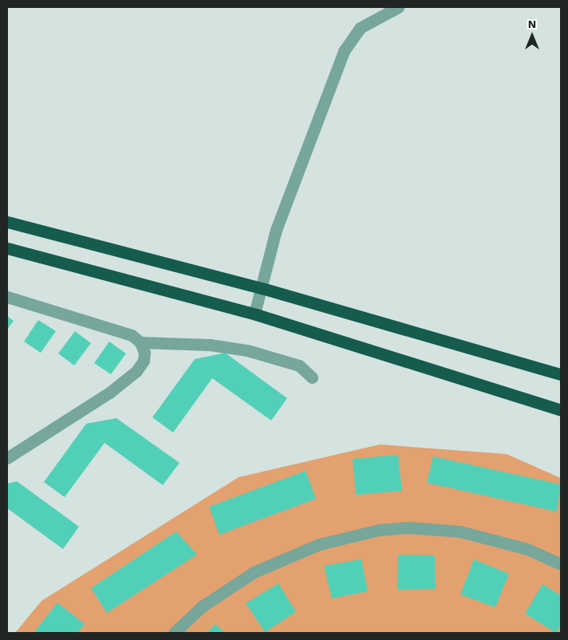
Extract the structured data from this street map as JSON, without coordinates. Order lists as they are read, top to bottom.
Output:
{
  "north": "top"
}
